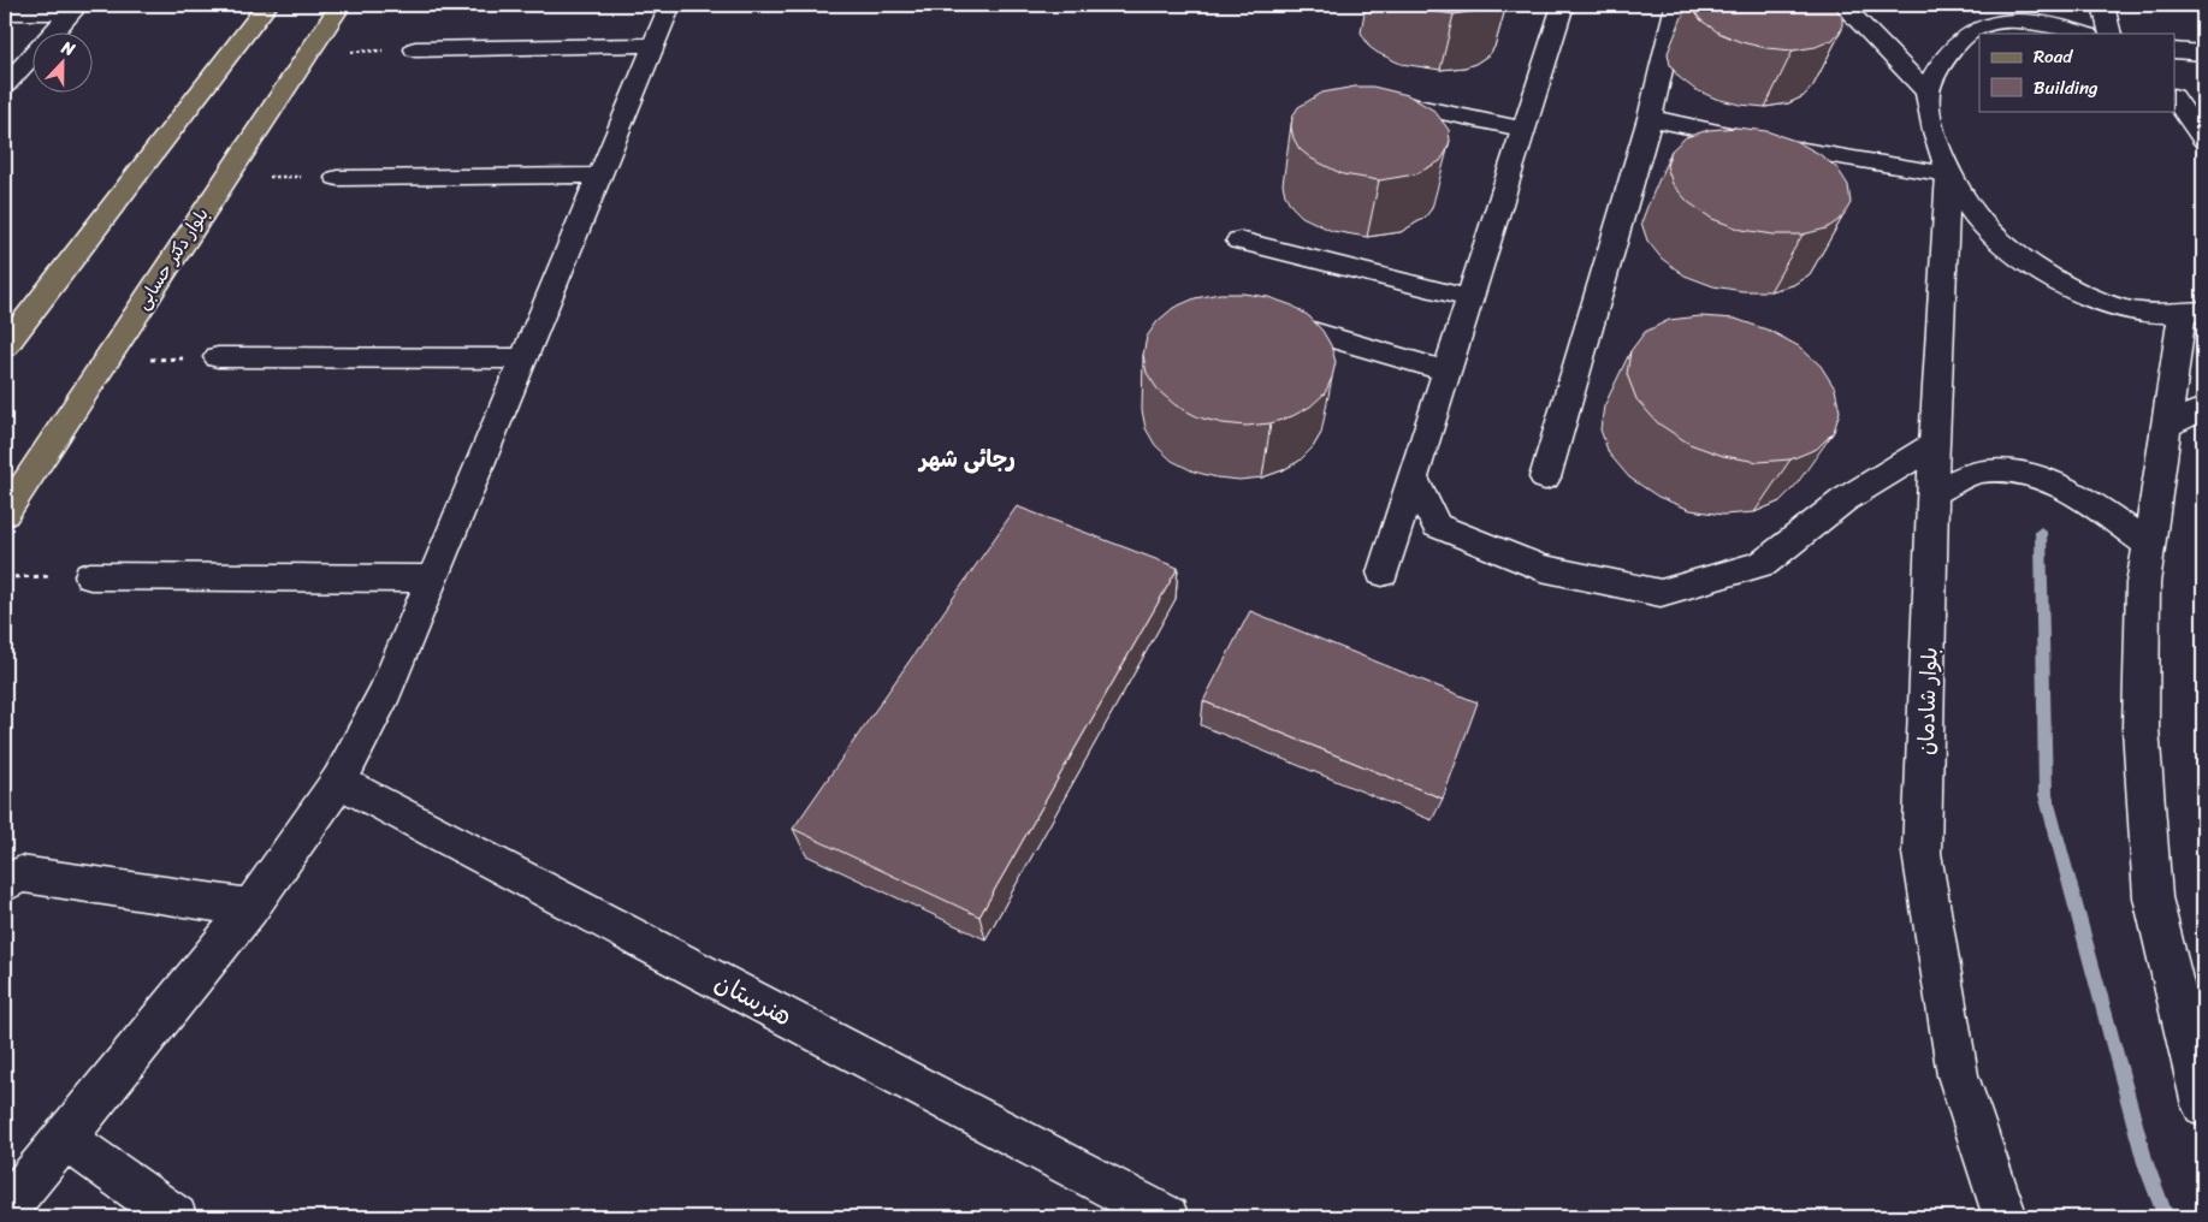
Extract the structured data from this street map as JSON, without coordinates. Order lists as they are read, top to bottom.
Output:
{
  "streets": {
    "main road": ["بلوار دکتر حسابی"],
    "street": ["بلوار شادمان", "هنرستان"]
  },
  "districts": ["رجائی شهر"],
  "legend": ["Road", "Building"],
  "north": "top"
}
